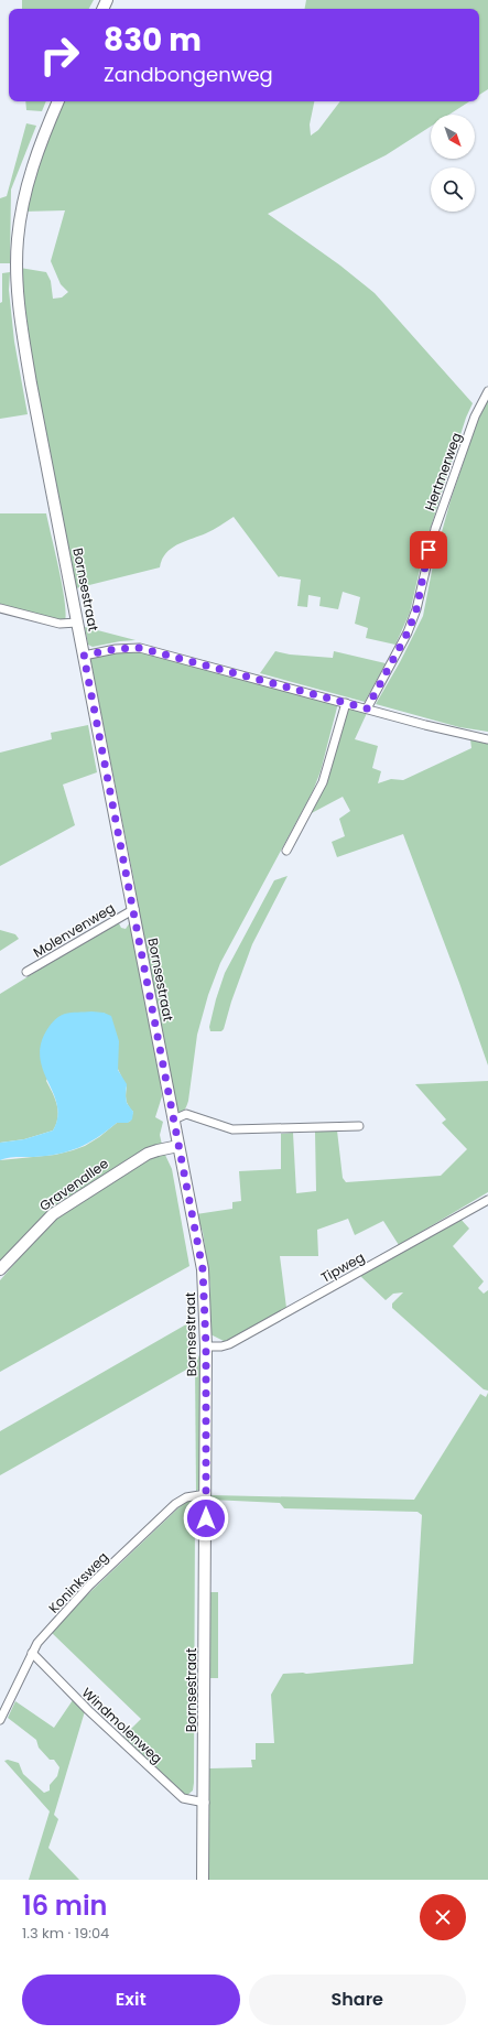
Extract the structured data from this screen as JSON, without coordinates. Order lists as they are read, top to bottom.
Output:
{
  "streets": {
    "street": [
      "Hertmerweg",
      "Bornsestraat",
      "Molenvenweg",
      "Gravenallee",
      "Tipweg",
      "Koninksweg",
      "Windmolenweg"
    ]
  },
  "crossings": [
    ["Bornsestraat", "Molenvenweg"],
    ["Bornsestraat", "Gravenallee"],
    ["Bornsestraat", "Tipweg"],
    ["Bornsestraat", "Koninksweg"],
    ["Bornsestraat", "Windmolenweg"],
    ["Koninksweg", "Windmolenweg"]
  ],
  "north": "bottom right",
  "page": {
    "turn": ["830 m", "Zandbongenweg"],
    "heading": ["16 min", "1.3 km · 19:04"],
    "buttons": ["Exit", "Share"]
  }
}
